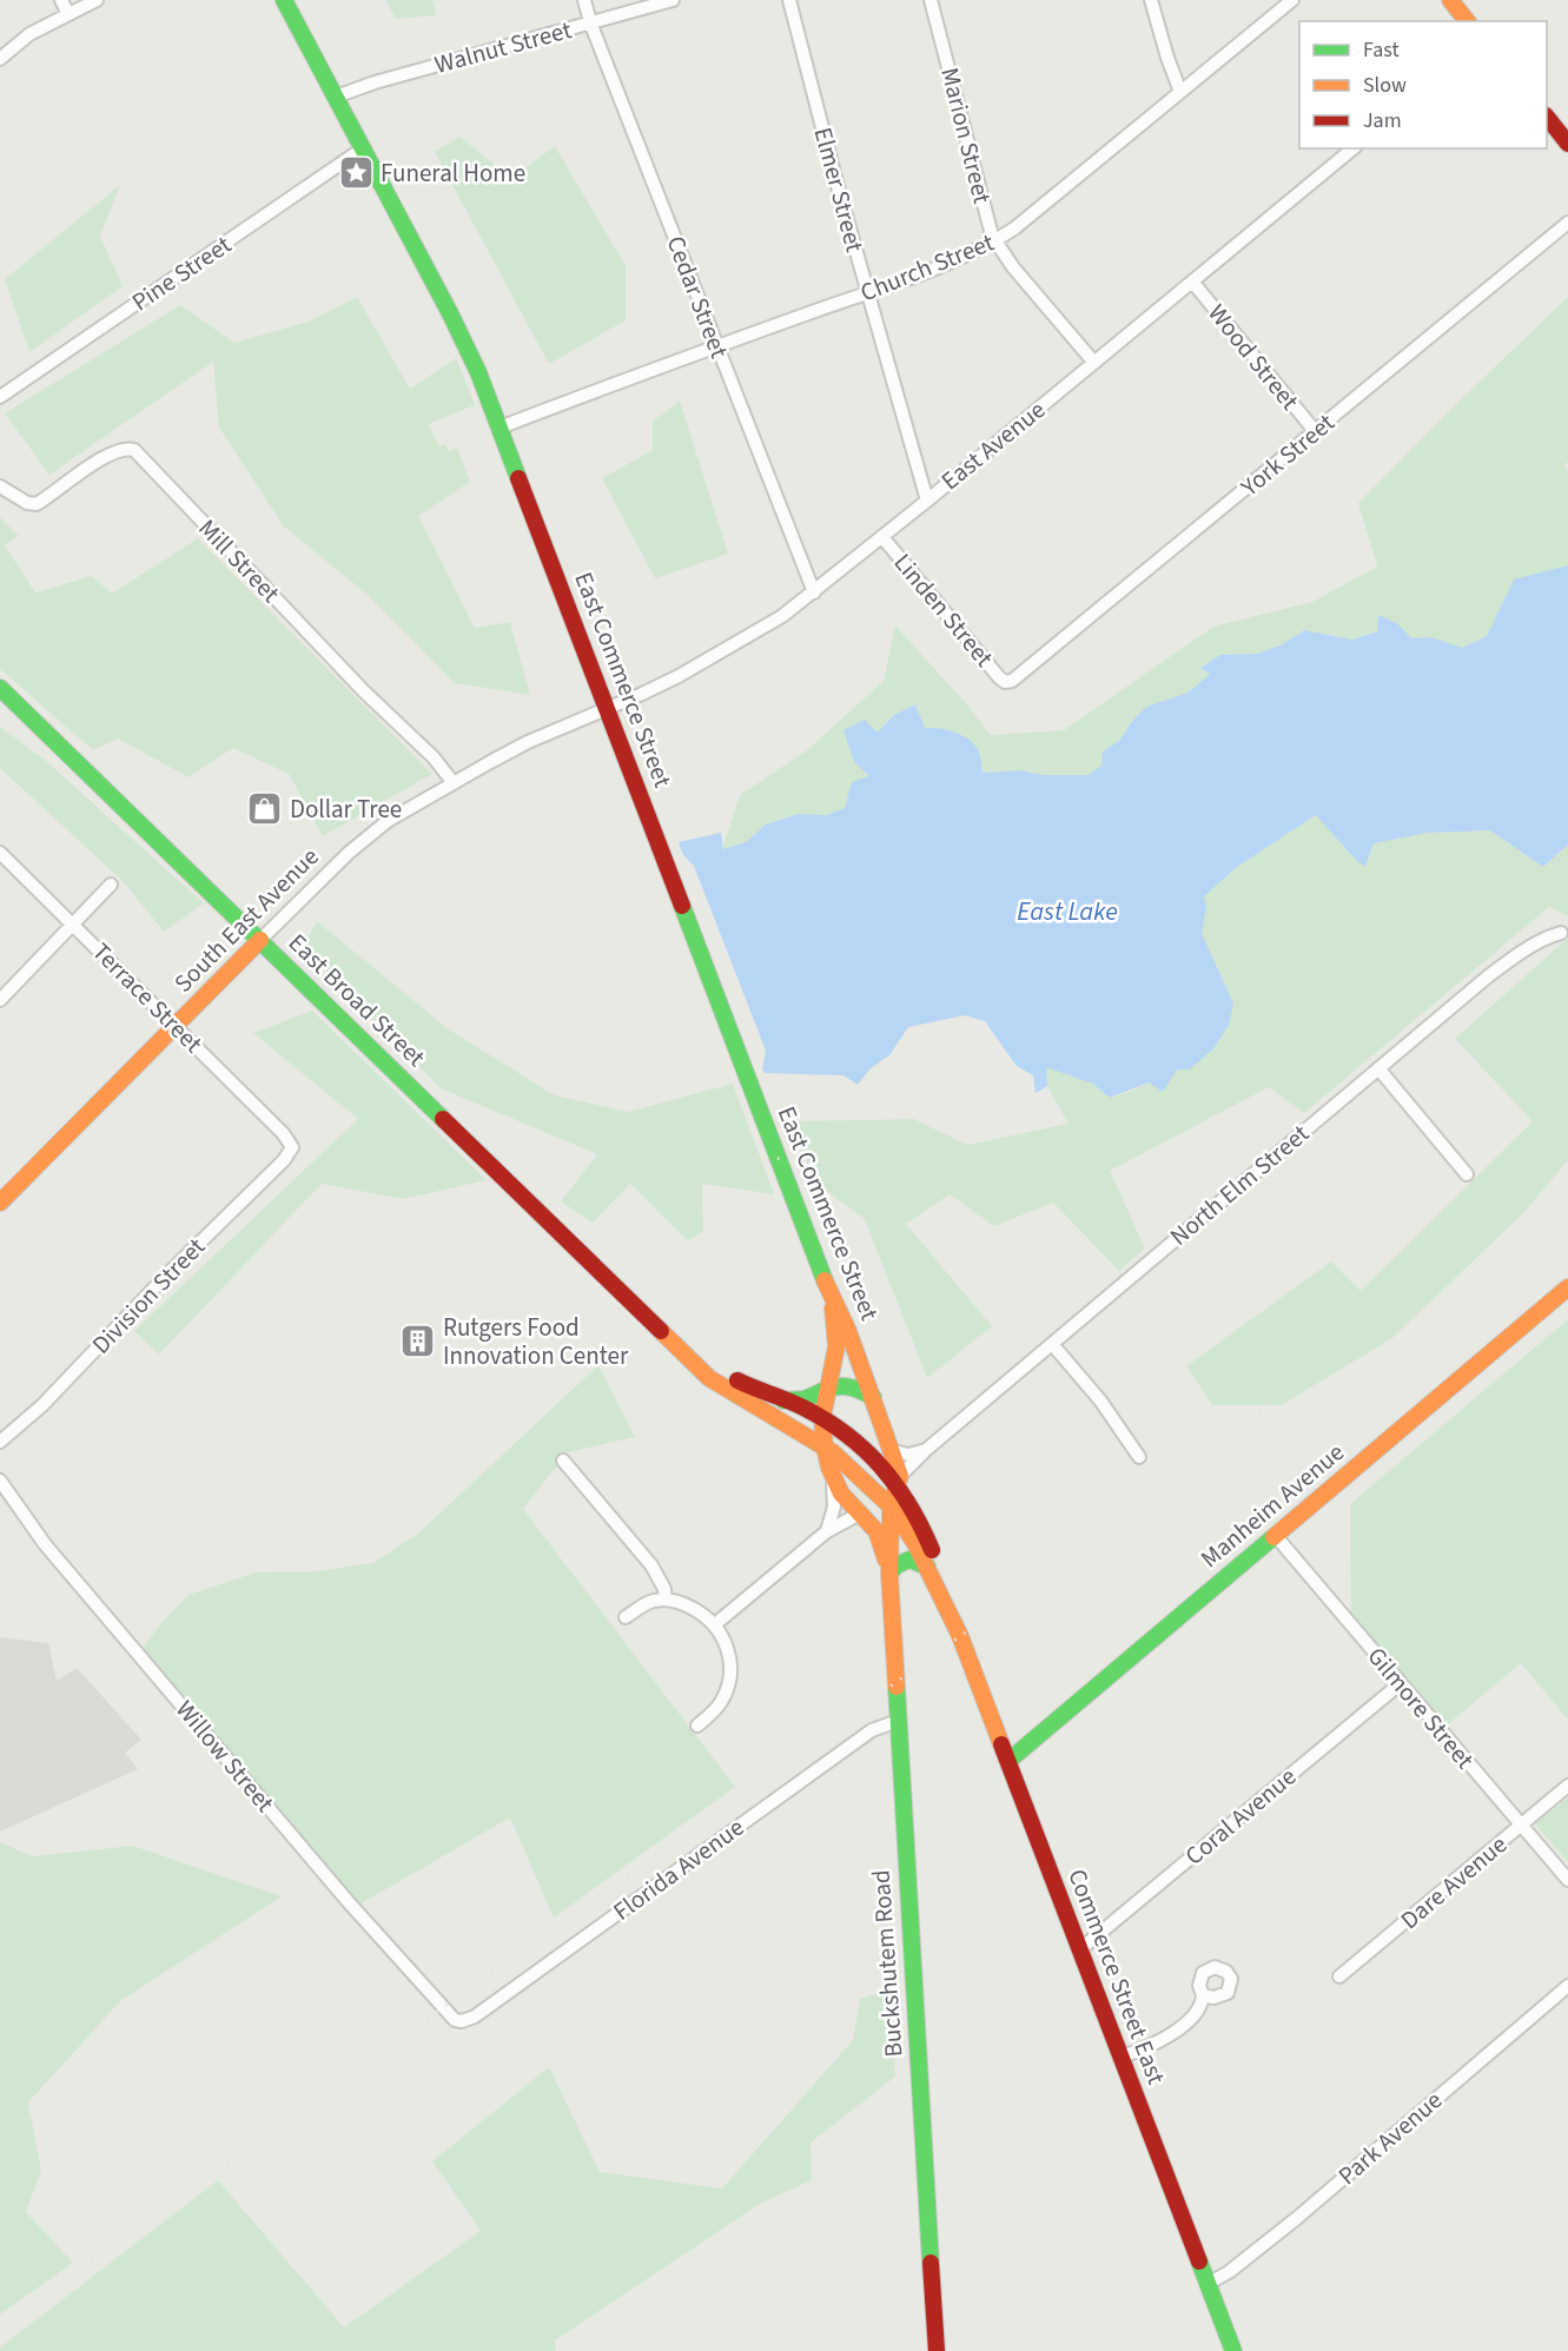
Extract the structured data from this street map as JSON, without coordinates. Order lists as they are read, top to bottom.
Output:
{
  "streets": {
    "main road": [
      "East Commerce Street",
      "South East Avenue",
      "East Broad Street",
      "Manheim Avenue",
      "Buckshutem Road",
      "Commerce Street East"
    ],
    "street": [
      "Walnut Street",
      "Marion Street",
      "Elmer Street",
      "Church Street",
      "Pine Street",
      "Cedar Street",
      "Wood Street",
      "East Avenue",
      "York Street",
      "Mill Street",
      "Linden Street",
      "Terrace Street",
      "North Elm Street",
      "Division Street",
      "Gilmore Street",
      "Willow Street",
      "Coral Avenue",
      "Florida Avenue",
      "Dare Avenue",
      "Park Avenue"
    ]
  },
  "crossings": [
    ["Walnut Street", "Cedar Street"],
    ["Walnut Street", "East Commerce Street"],
    ["Marion Street", "Church Street"],
    ["Marion Street", "East Avenue"],
    ["Elmer Street", "Church Street"],
    ["Elmer Street", "East Avenue"],
    ["Church Street", "Cedar Street"],
    ["Church Street", "East Commerce Street"],
    ["Pine Street", "East Commerce Street"],
    ["Cedar Street", "East Avenue"],
    ["Wood Street", "East Avenue"],
    ["Wood Street", "York Street"],
    ["East Avenue", "Linden Street"],
    ["East Avenue", "East Commerce Street"],
    ["East Avenue", "South East Avenue"],
    ["York Street", "Linden Street"],
    ["Mill Street", "South East Avenue"],
    ["East Commerce Street", "South East Avenue"],
    ["East Commerce Street", "Commerce Street East"],
    ["South East Avenue", "Terrace Street"],
    ["South East Avenue", "East Broad Street"],
    ["Terrace Street", "Division Street"],
    ["East Broad Street", "North Elm Street"],
    ["East Broad Street", "Commerce Street East"],
    ["North Elm Street", "Commerce Street East"],
    ["Manheim Avenue", "Gilmore Street"],
    ["Manheim Avenue", "Commerce Street East"],
    ["Gilmore Street", "Coral Avenue"],
    ["Gilmore Street", "Dare Avenue"],
    ["Willow Street", "Florida Avenue"],
    ["Coral Avenue", "Commerce Street East"],
    ["Florida Avenue", "Buckshutem Road"],
    ["Commerce Street East", "Park Avenue"]
  ],
  "water": ["East Lake"],
  "places": {
    "place": ["Funeral Home"],
    "shop": ["Dollar Tree"],
    "building": ["Rutgers Food Innovation Center"]
  },
  "legend": ["Fast", "Slow", "Jam"]
}
